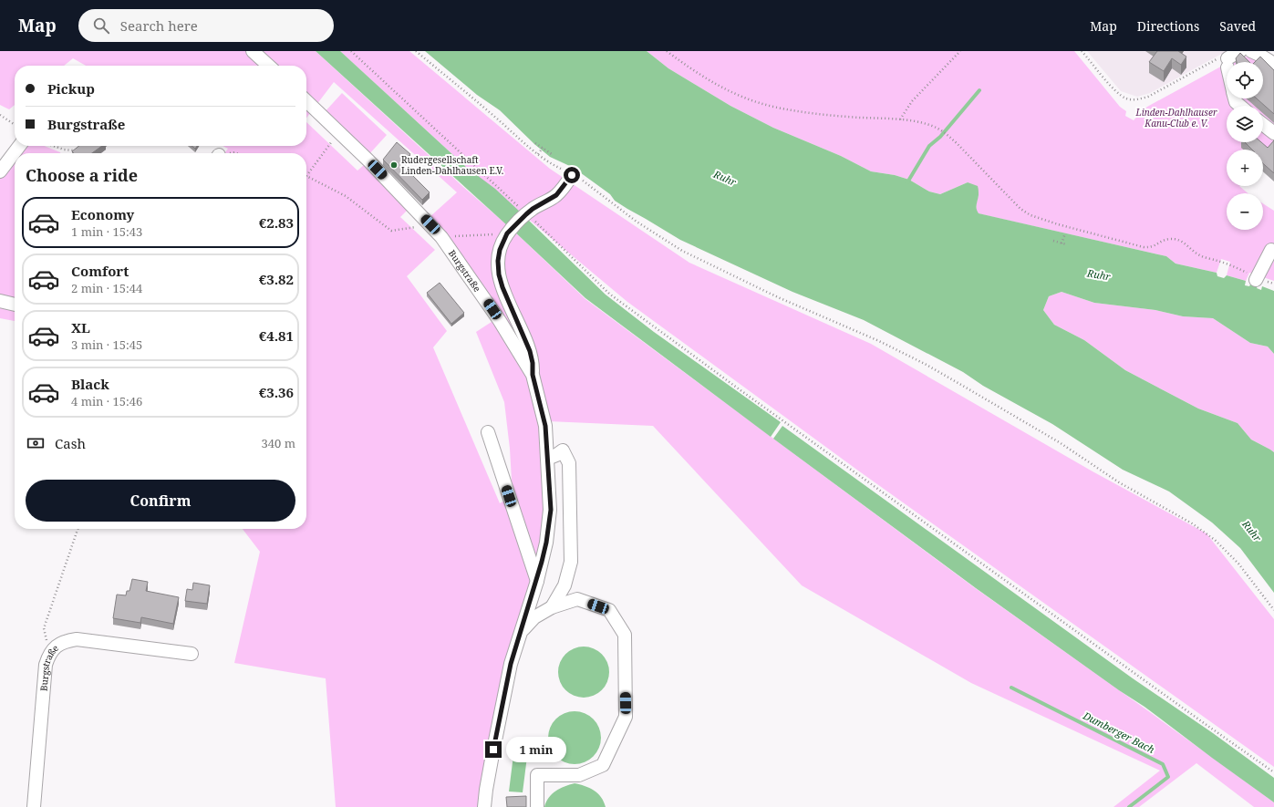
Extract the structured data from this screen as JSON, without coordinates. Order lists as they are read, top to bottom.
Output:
{
  "streets": {
    "street": ["Burgstraße"]
  },
  "water": ["Ruhr", "Dumberger Bach"],
  "parks": ["Linden-Dahlhauser Kanu-Club e. V."],
  "places": ["Rudergesellschaft Linden-Dahlhausen E.V."],
  "page": {
    "header": "Map",
    "search": "Search here",
    "nav": ["Map", "Directions", "Saved"],
    "map_buttons": ["+", "−"],
    "banner": ["Pickup", "Burgstraße"],
    "heading": "Choose a ride",
    "list": [
      {
        "name": "Economy",
        "note": "1 min · 15:43",
        "value": "€2.83"
      },
      {
        "name": "Comfort",
        "note": "2 min · 15:44",
        "value": "€3.82"
      },
      {
        "name": "XL",
        "note": "3 min · 15:45",
        "value": "€4.81"
      },
      {
        "name": "Black",
        "note": "4 min · 15:46",
        "value": "€3.36"
      }
    ],
    "pay": ["Cash", "340 m"],
    "buttons": "Confirm",
    "bubble": "1 min"
  }
}
